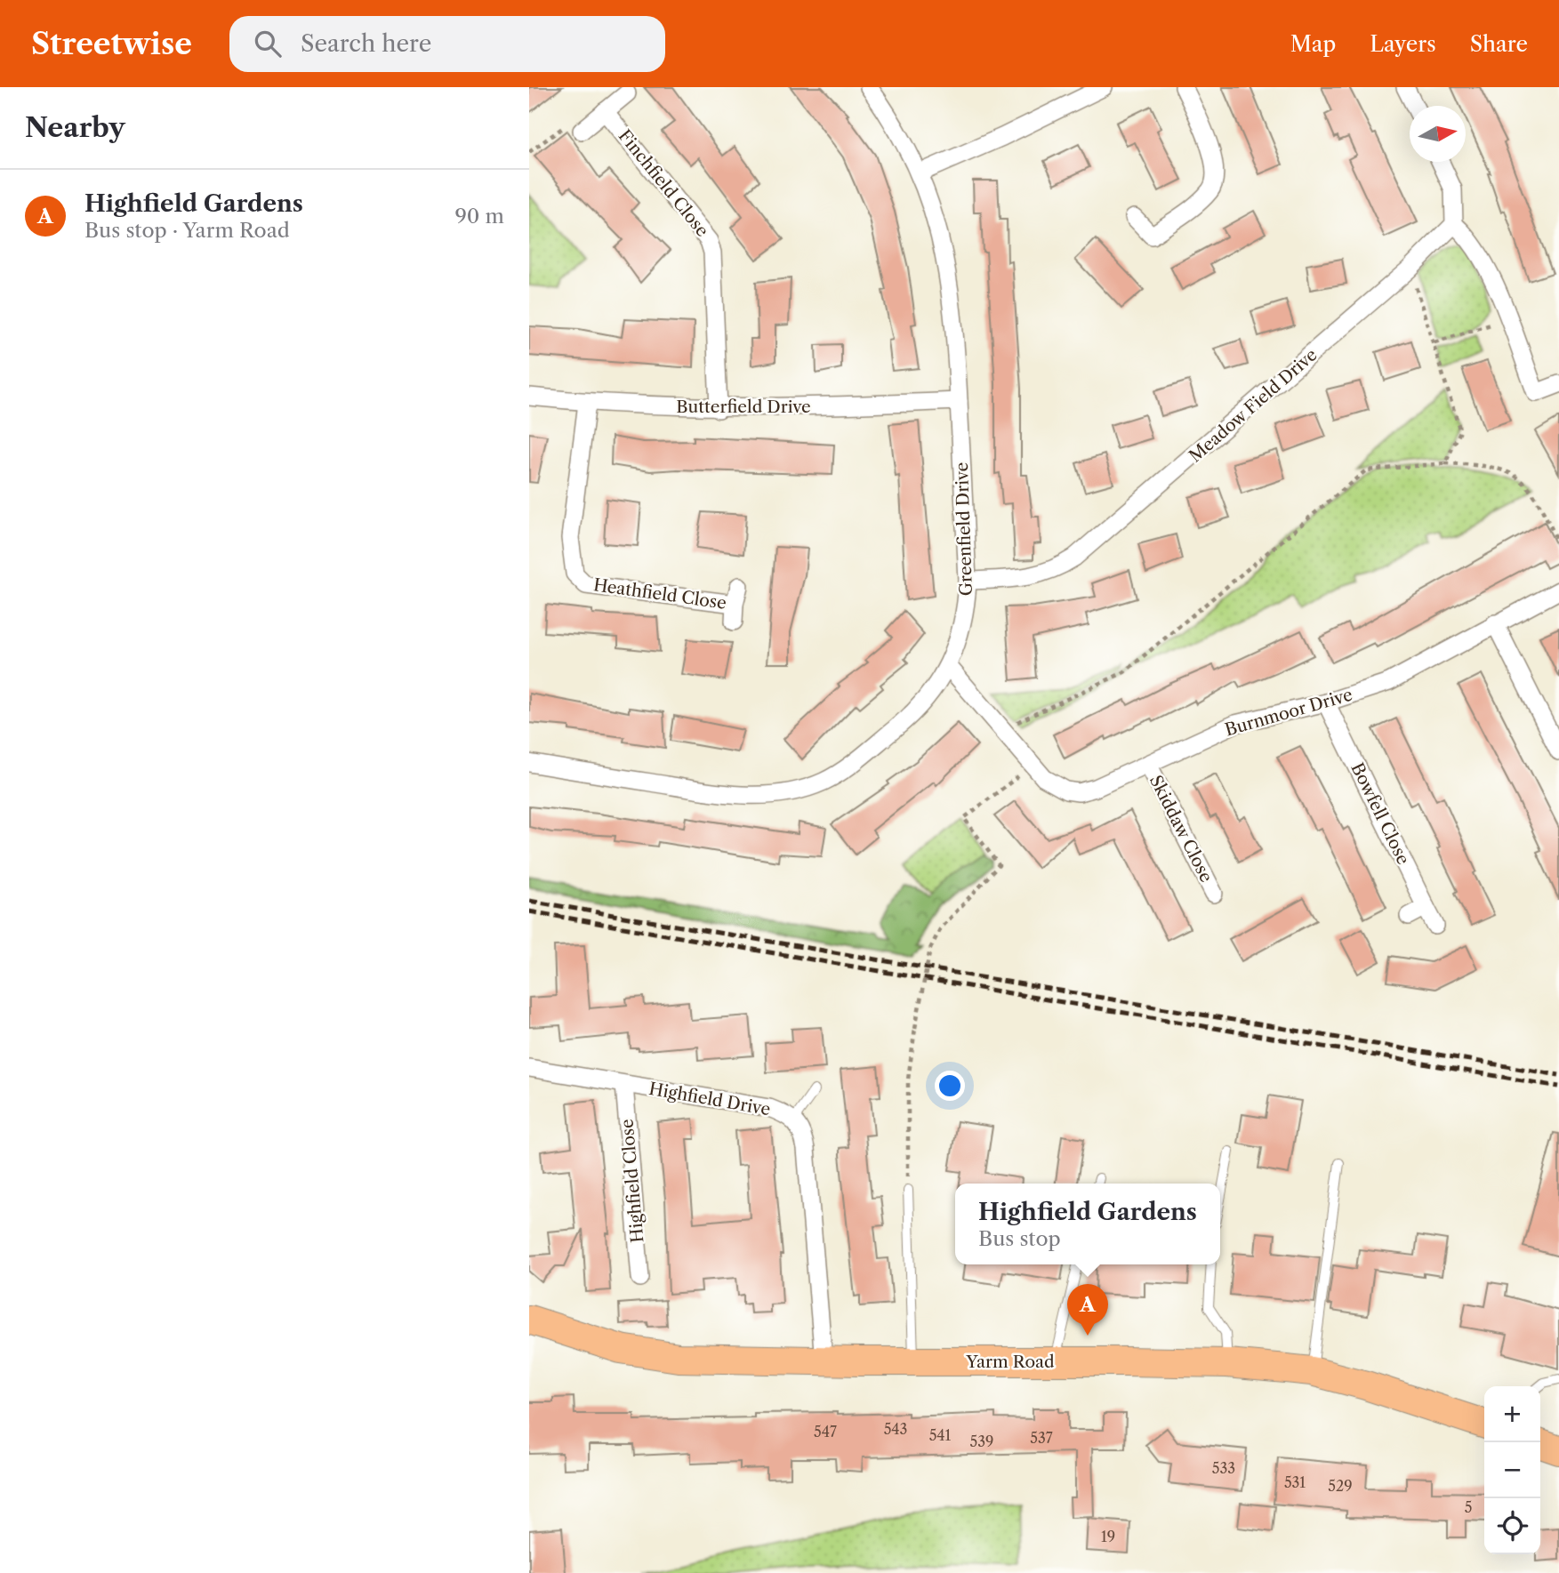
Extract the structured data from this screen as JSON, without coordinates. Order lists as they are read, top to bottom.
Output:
{
  "streets": {
    "main road": ["Yarm Road"],
    "street": [
      "Finchfield Close",
      "Meadow Field Drive",
      "Butterfield Drive",
      "Greenfield Drive",
      "Heathfield Close",
      "Burnmoor Drive",
      "Bowfell Close",
      "Skiddaw Close",
      "Highfield Drive",
      "Highfield Close"
    ]
  },
  "crossings": [
    ["Finchfield Close", "Butterfield Drive"],
    ["Meadow Field Drive", "Greenfield Drive"],
    ["Butterfield Drive", "Greenfield Drive"],
    ["Butterfield Drive", "Heathfield Close"],
    ["Greenfield Drive", "Burnmoor Drive"],
    ["Burnmoor Drive", "Bowfell Close"],
    ["Burnmoor Drive", "Skiddaw Close"],
    ["Highfield Drive", "Highfield Close"],
    ["Highfield Drive", "Yarm Road"]
  ],
  "house_numbers": [
    "543",
    "547",
    "541",
    "537",
    "539",
    "533",
    "531",
    "529",
    "5",
    "19"
  ],
  "north": "right",
  "page": {
    "header": "Streetwise",
    "search": "Search here",
    "nav": ["Map", "Layers", "Share"],
    "heading": "Nearby",
    "list": [
      {
        "mark": "A",
        "name": "Highfield Gardens",
        "note": "Bus stop · Yarm Road",
        "value": "90 m"
      }
    ],
    "popup": ["Highfield Gardens", "Bus stop"],
    "pins": "A",
    "map_buttons": ["+", "−"]
  }
}
